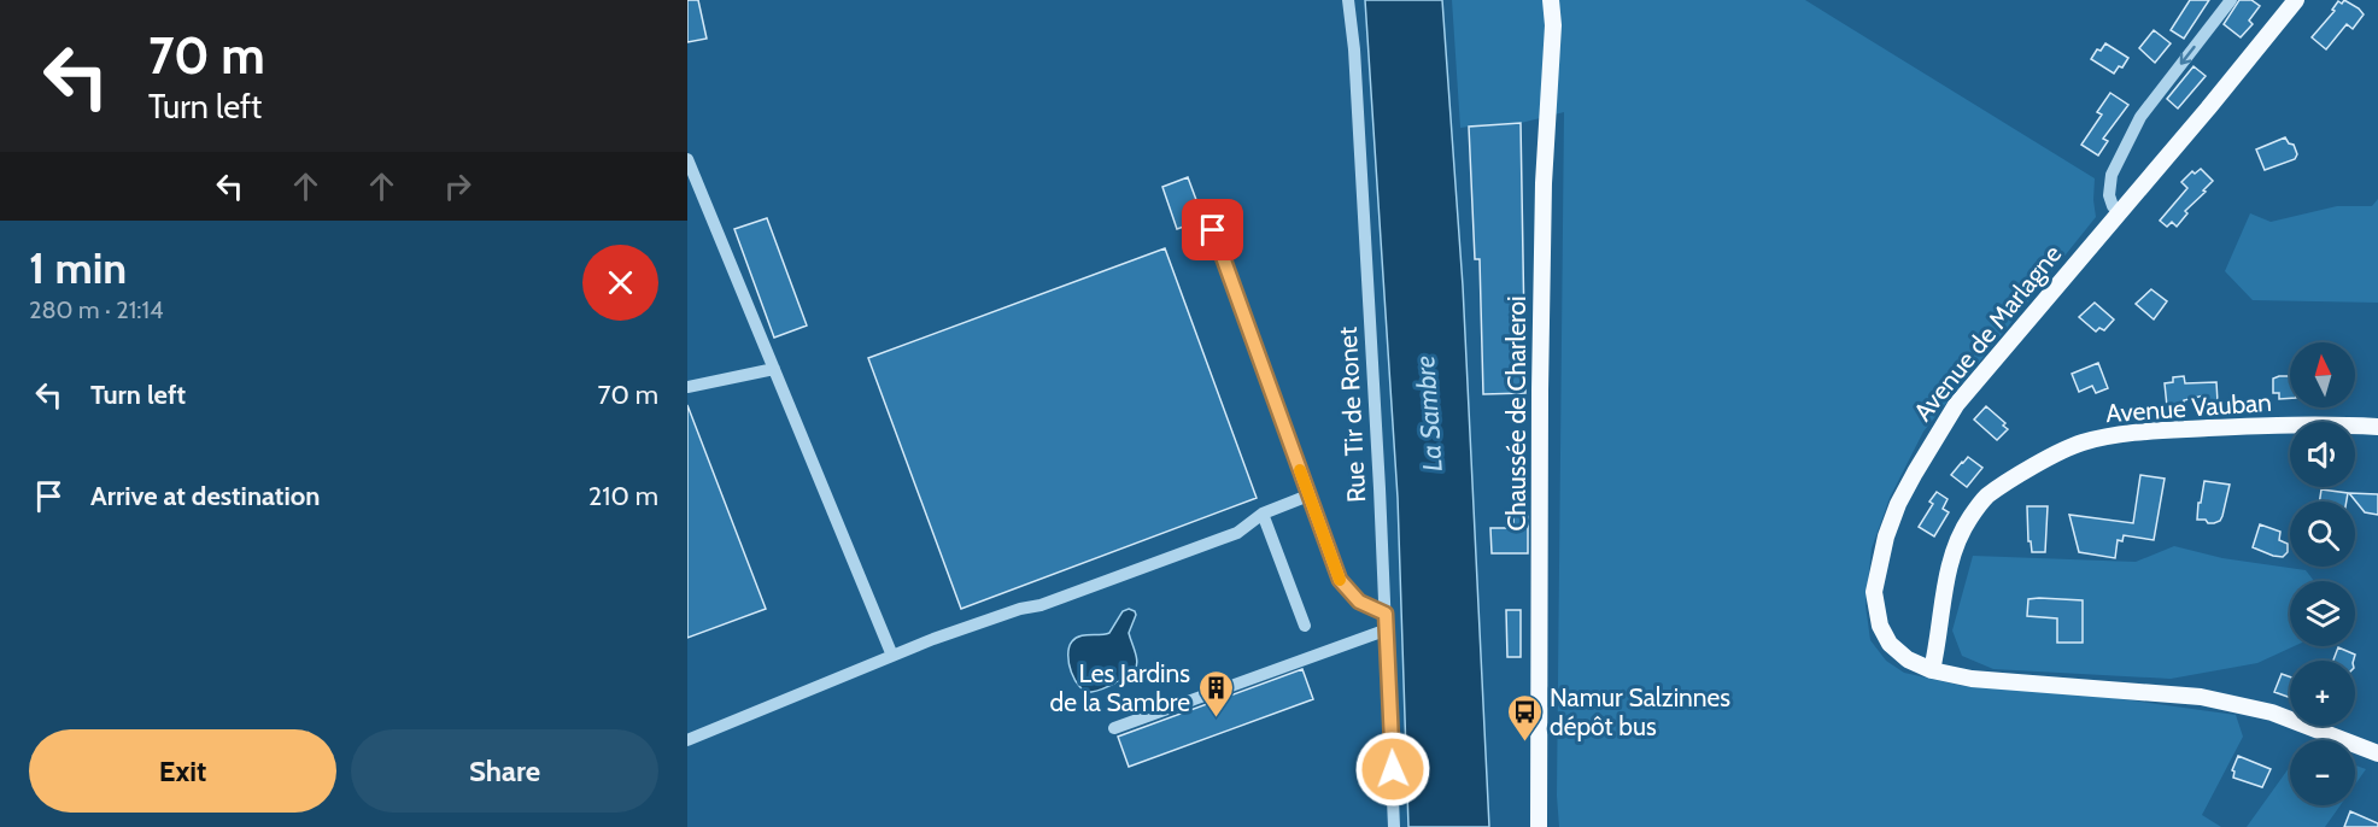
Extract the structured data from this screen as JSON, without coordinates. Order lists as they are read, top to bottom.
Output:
{
  "streets": {
    "main road": ["Avenue de Marlagne", "Avenue Vauban", "Chaussée de Charleroi"],
    "street": ["Rue Tir de Ronet"]
  },
  "crossings": [
    ["Avenue de Marlagne", "Avenue Vauban"]
  ],
  "water": ["La Sambre"],
  "places": {
    "building": ["Les Jardins de la Sambre"],
    "bus stop": ["Namur Salzinnes dépôt bus"]
  },
  "north": "top",
  "page": {
    "turn": ["70 m", "Turn left"],
    "heading": ["1 min", "280 m · 21:14"],
    "map_buttons": ["+", "−"],
    "list": [
      {
        "name": "Turn left",
        "value": "70 m"
      },
      {
        "name": "Arrive at destination",
        "value": "210 m"
      }
    ],
    "buttons": ["Exit", "Share"]
  }
}
